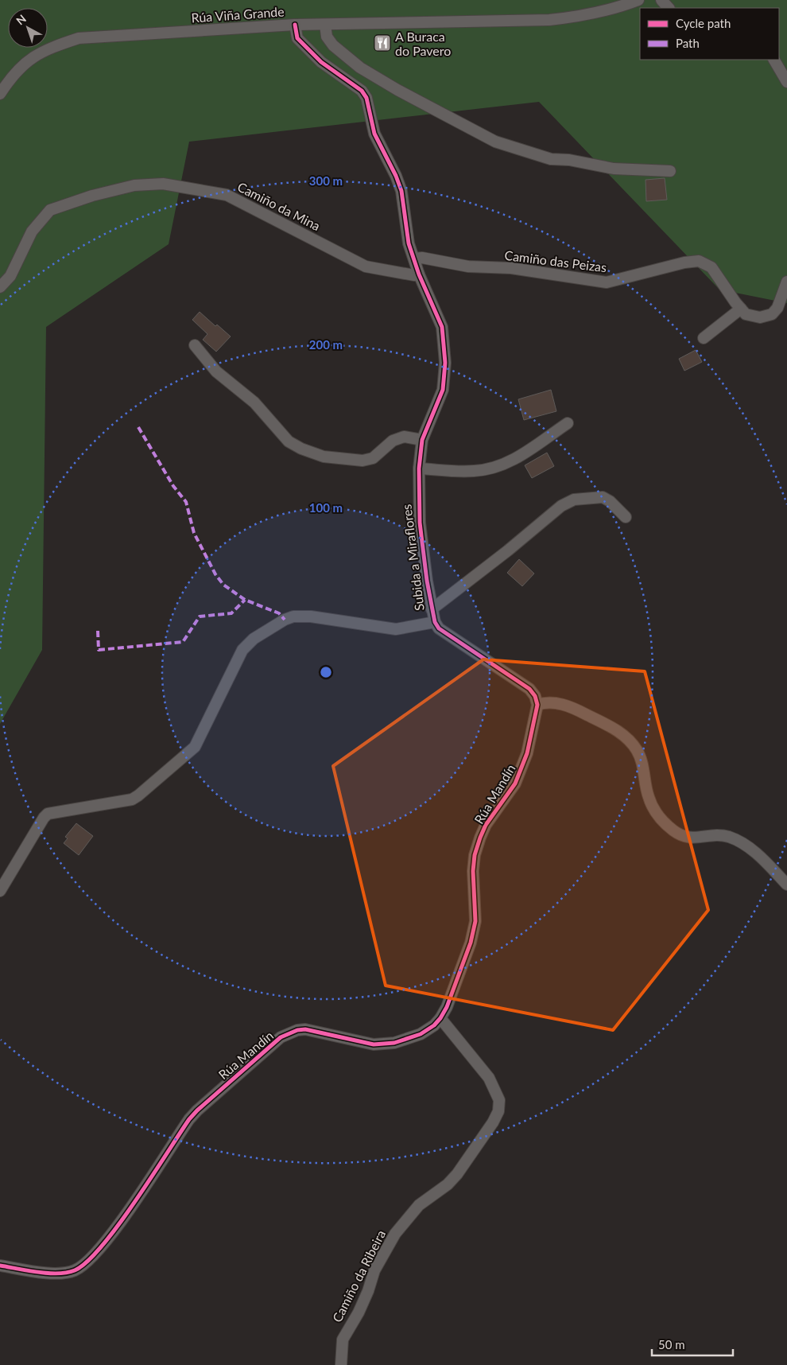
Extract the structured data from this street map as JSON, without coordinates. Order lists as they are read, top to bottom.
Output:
{
  "streets": {
    "street": [
      "Rúa Viña Grande",
      "Camiño da Mina",
      "Camiño das Peizas",
      "Subida a Miraflores",
      "Rúa Mandín",
      "Camiño da Ribeira"
    ]
  },
  "crossings": [
    ["Rúa Viña Grande", "Subida a Miraflores"],
    ["Camiño da Mina", "Subida a Miraflores"],
    ["Camiño das Peizas", "Subida a Miraflores"],
    ["Subida a Miraflores", "Rúa Mandín"],
    ["Rúa Mandín", "Camiño da Ribeira"]
  ],
  "places": {
    "restaurant": ["A Buraca do Pavero"]
  },
  "legend": ["Cycle path", "Path"],
  "scale_bar": "50 m",
  "north": "top left",
  "rings": ["300 m", "200 m", "100 m"]
}
